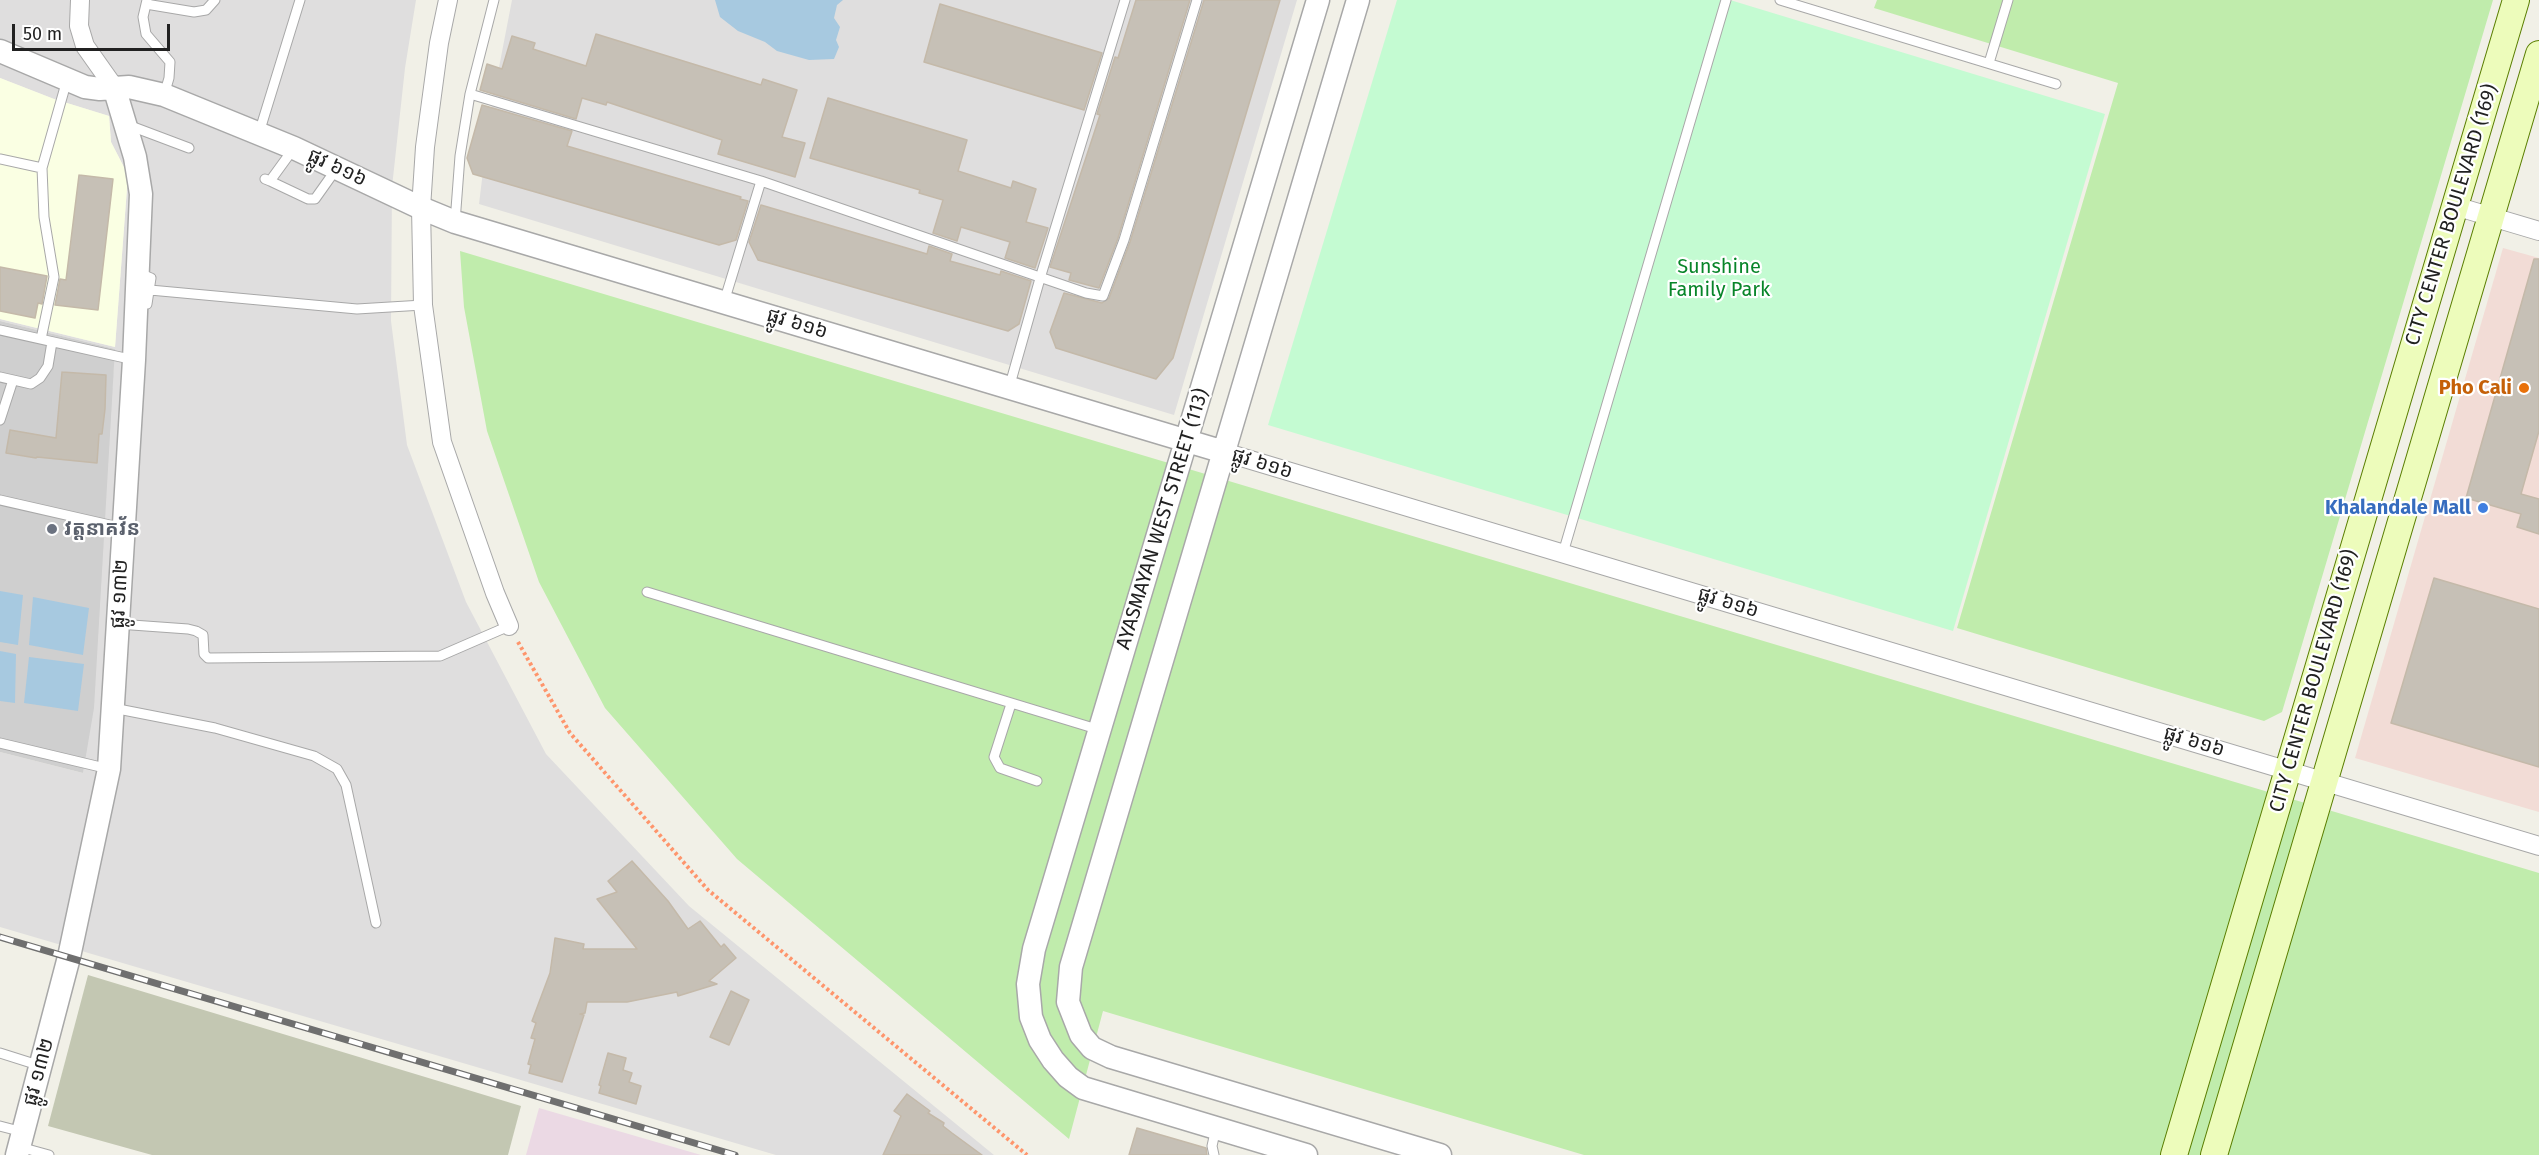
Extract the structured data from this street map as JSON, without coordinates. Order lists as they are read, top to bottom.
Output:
{
  "streets": {
    "main road": ["CITY CENTER BOULEVARD (169)"],
    "street": ["ផ្លូវ ៦១៦", "AYASMAYAN WEST STREET (113)", "ផ្លូវ ១៣២"]
  },
  "crossings": [
    ["ផ្លូវ ៦១៦", "CITY CENTER BOULEVARD (169)"],
    ["ផ្លូវ ៦១៦", "AYASMAYAN WEST STREET (113)"],
    ["ផ្លូវ ៦១៦", "ផ្លូវ ១៣២"]
  ],
  "parks": ["Sunshine Family Park"],
  "places": ["Pho Cali", "Khalandale Mall", "វត្តនាគវ័ន"],
  "scale_bar": "50 m"
}
